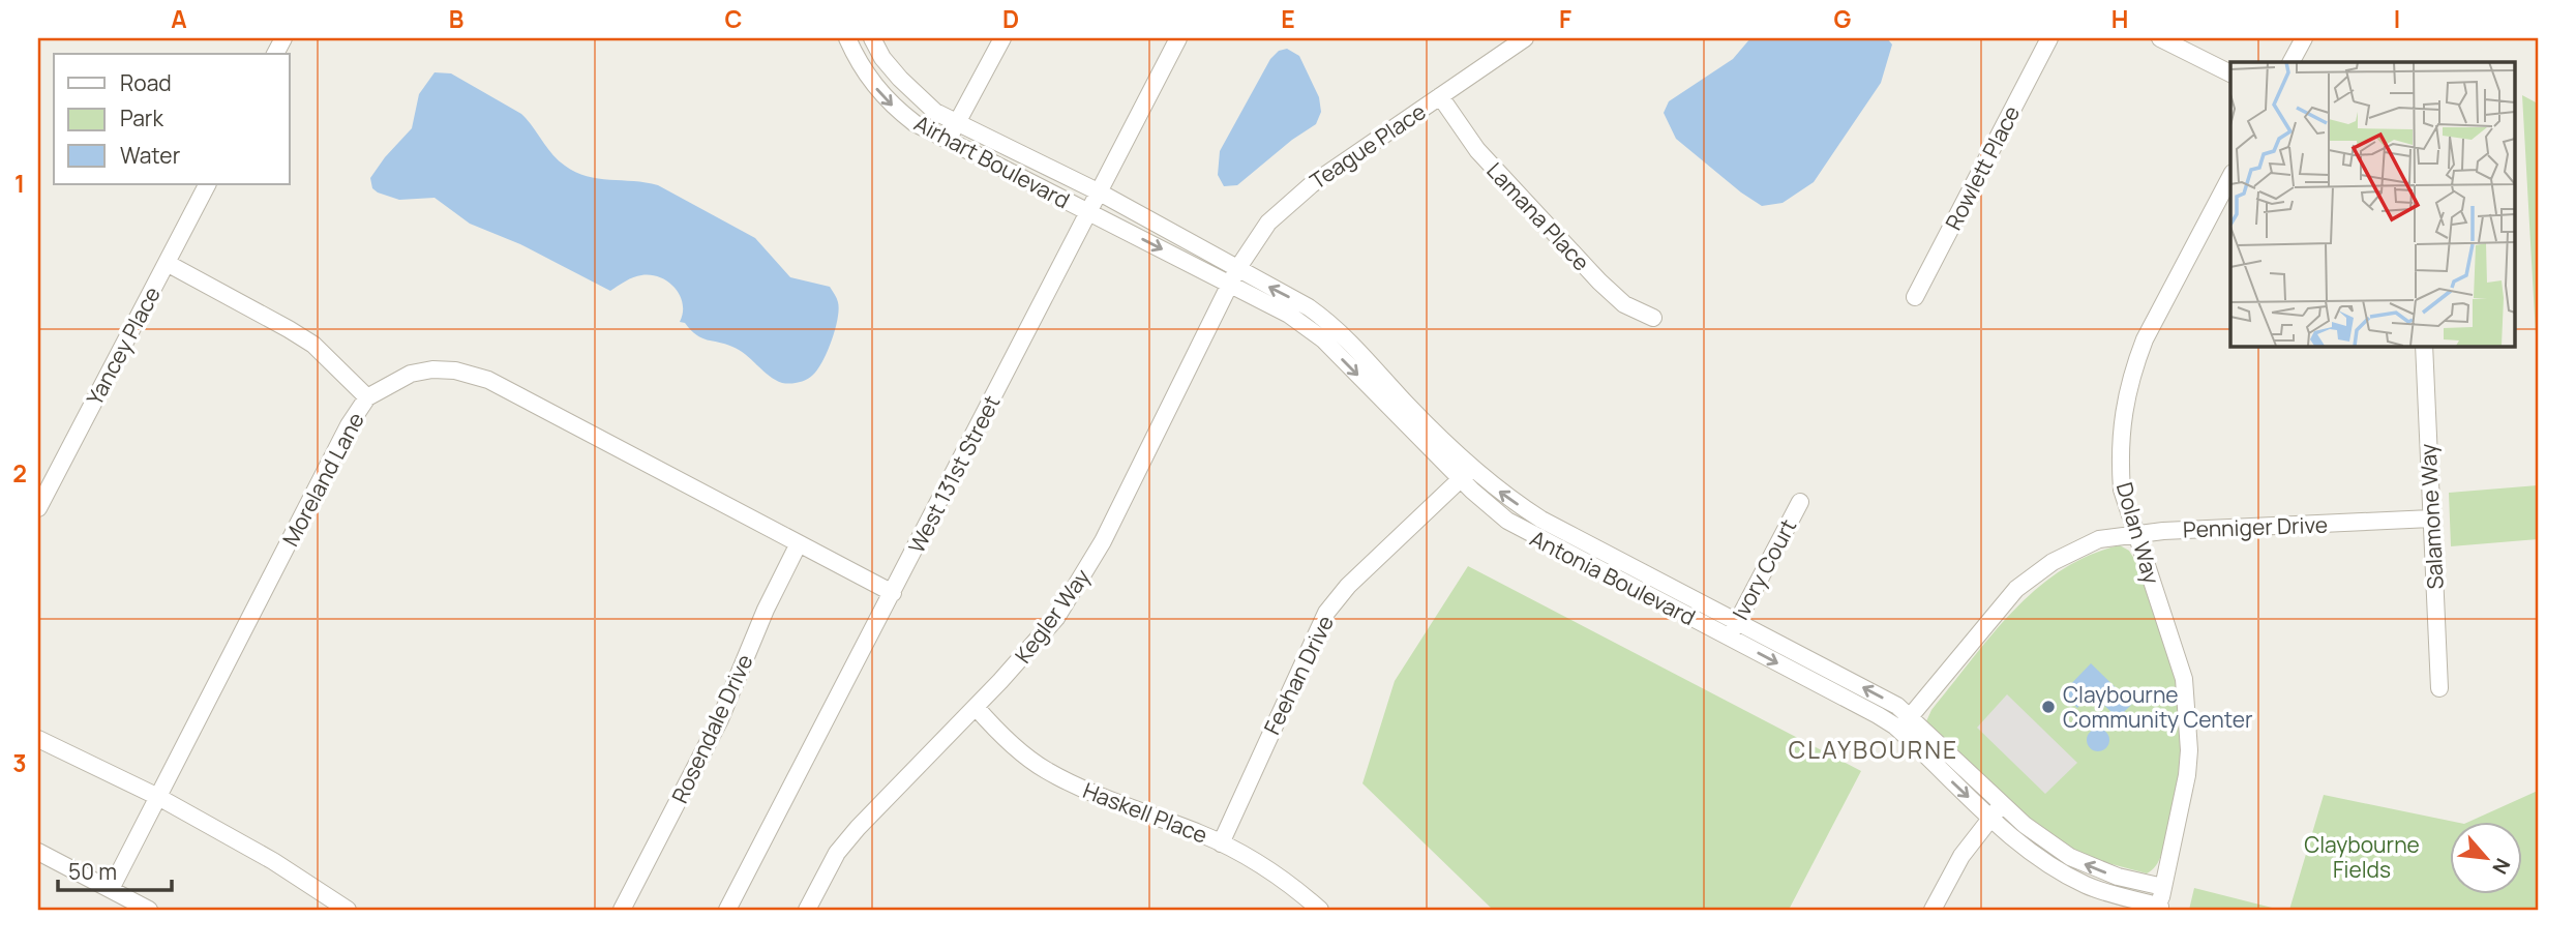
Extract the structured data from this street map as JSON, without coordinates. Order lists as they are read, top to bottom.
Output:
{
  "streets": {
    "street": [
      "Teague Place",
      "Airhart Boulevard",
      "Rowlett Place",
      "Lamana Place",
      "Yancey Place",
      "West 131st Street",
      "Moreland Lane",
      "Salamone Way",
      "Penniger Drive",
      "Dolan Way",
      "Ivory Court",
      "Antonia Boulevard",
      "Kegler Way",
      "Feehan Drive",
      "Rosendale Drive",
      "Haskell Place"
    ]
  },
  "crossings": [
    ["Teague Place", "Lamana Place"],
    ["Teague Place", "Antonia Boulevard"],
    ["Teague Place", "Kegler Way"],
    ["Airhart Boulevard", "West 131st Street"],
    ["Airhart Boulevard", "Antonia Boulevard"],
    ["West 131st Street", "Moreland Lane"],
    ["West 131st Street", "Antonia Boulevard"],
    ["Moreland Lane", "Rosendale Drive"],
    ["Salamone Way", "Penniger Drive"],
    ["Penniger Drive", "Dolan Way"],
    ["Penniger Drive", "Antonia Boulevard"],
    ["Dolan Way", "Antonia Boulevard"],
    ["Ivory Court", "Antonia Boulevard"],
    ["Antonia Boulevard", "Kegler Way"],
    ["Antonia Boulevard", "Feehan Drive"],
    ["Kegler Way", "Haskell Place"],
    ["Feehan Drive", "Haskell Place"]
  ],
  "districts": ["CLAYBOURNE"],
  "parks": ["Claybourne Fields"],
  "places": ["Claybourne Community Center"],
  "legend": ["Road", "Park", "Water"],
  "scale_bar": "50 m",
  "north": "bottom right",
  "grid": {
    "columns": [
      "A",
      "B",
      "C",
      "D",
      "E",
      "F",
      "G",
      "H",
      "I"
    ],
    "rows": ["1", "2", "3"]
  }
}
